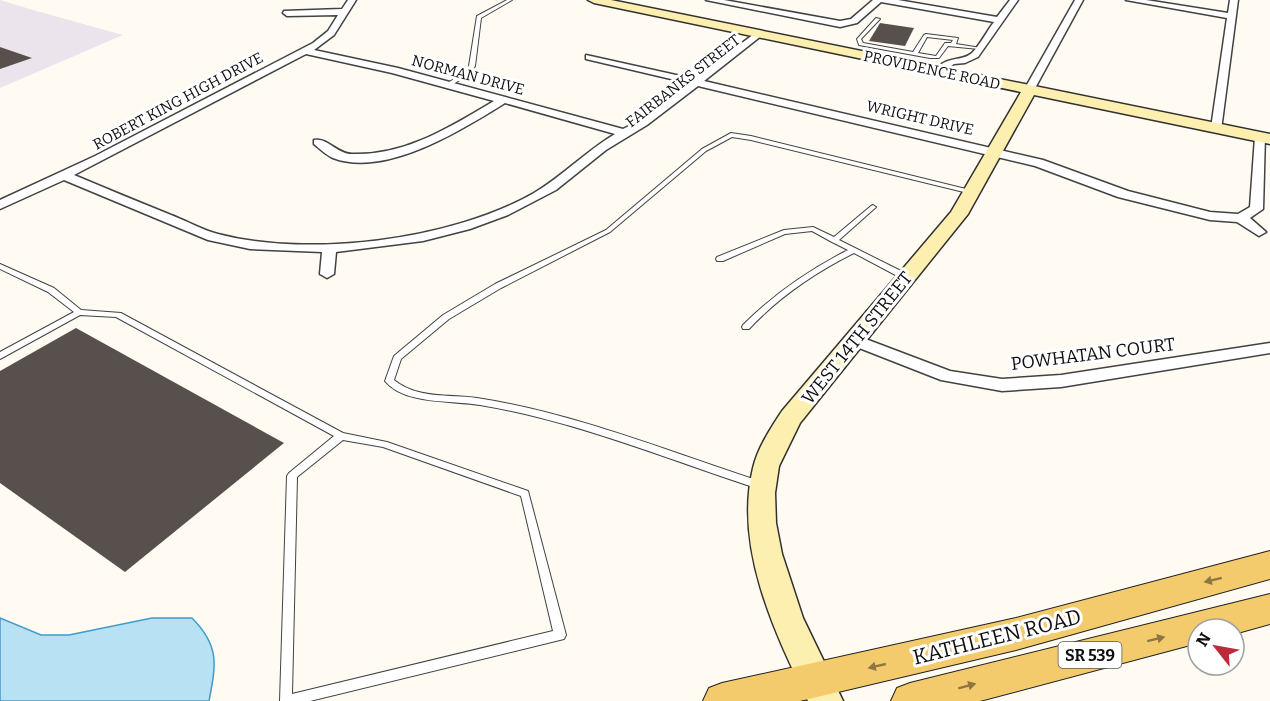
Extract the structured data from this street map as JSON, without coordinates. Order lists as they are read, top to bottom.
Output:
{
  "streets": {
    "main road": ["KATHLEEN ROAD", "SR 539"],
    "street": [
      "PROVIDENCE ROAD",
      "NORMAN DRIVE",
      "FAIRBANKS STREET",
      "ROBERT KING HIGH DRIVE",
      "WRIGHT DRIVE",
      "WEST 14TH STREET",
      "POWHATAN COURT"
    ]
  },
  "crossings": [
    ["PROVIDENCE ROAD", "FAIRBANKS STREET"],
    ["PROVIDENCE ROAD", "WEST 14TH STREET"],
    ["NORMAN DRIVE", "FAIRBANKS STREET"],
    ["NORMAN DRIVE", "ROBERT KING HIGH DRIVE"],
    ["FAIRBANKS STREET", "ROBERT KING HIGH DRIVE"],
    ["FAIRBANKS STREET", "WRIGHT DRIVE"],
    ["WRIGHT DRIVE", "WEST 14TH STREET"],
    ["WEST 14TH STREET", "POWHATAN COURT"],
    ["WEST 14TH STREET", "KATHLEEN ROAD"]
  ],
  "north": "top left"
}
